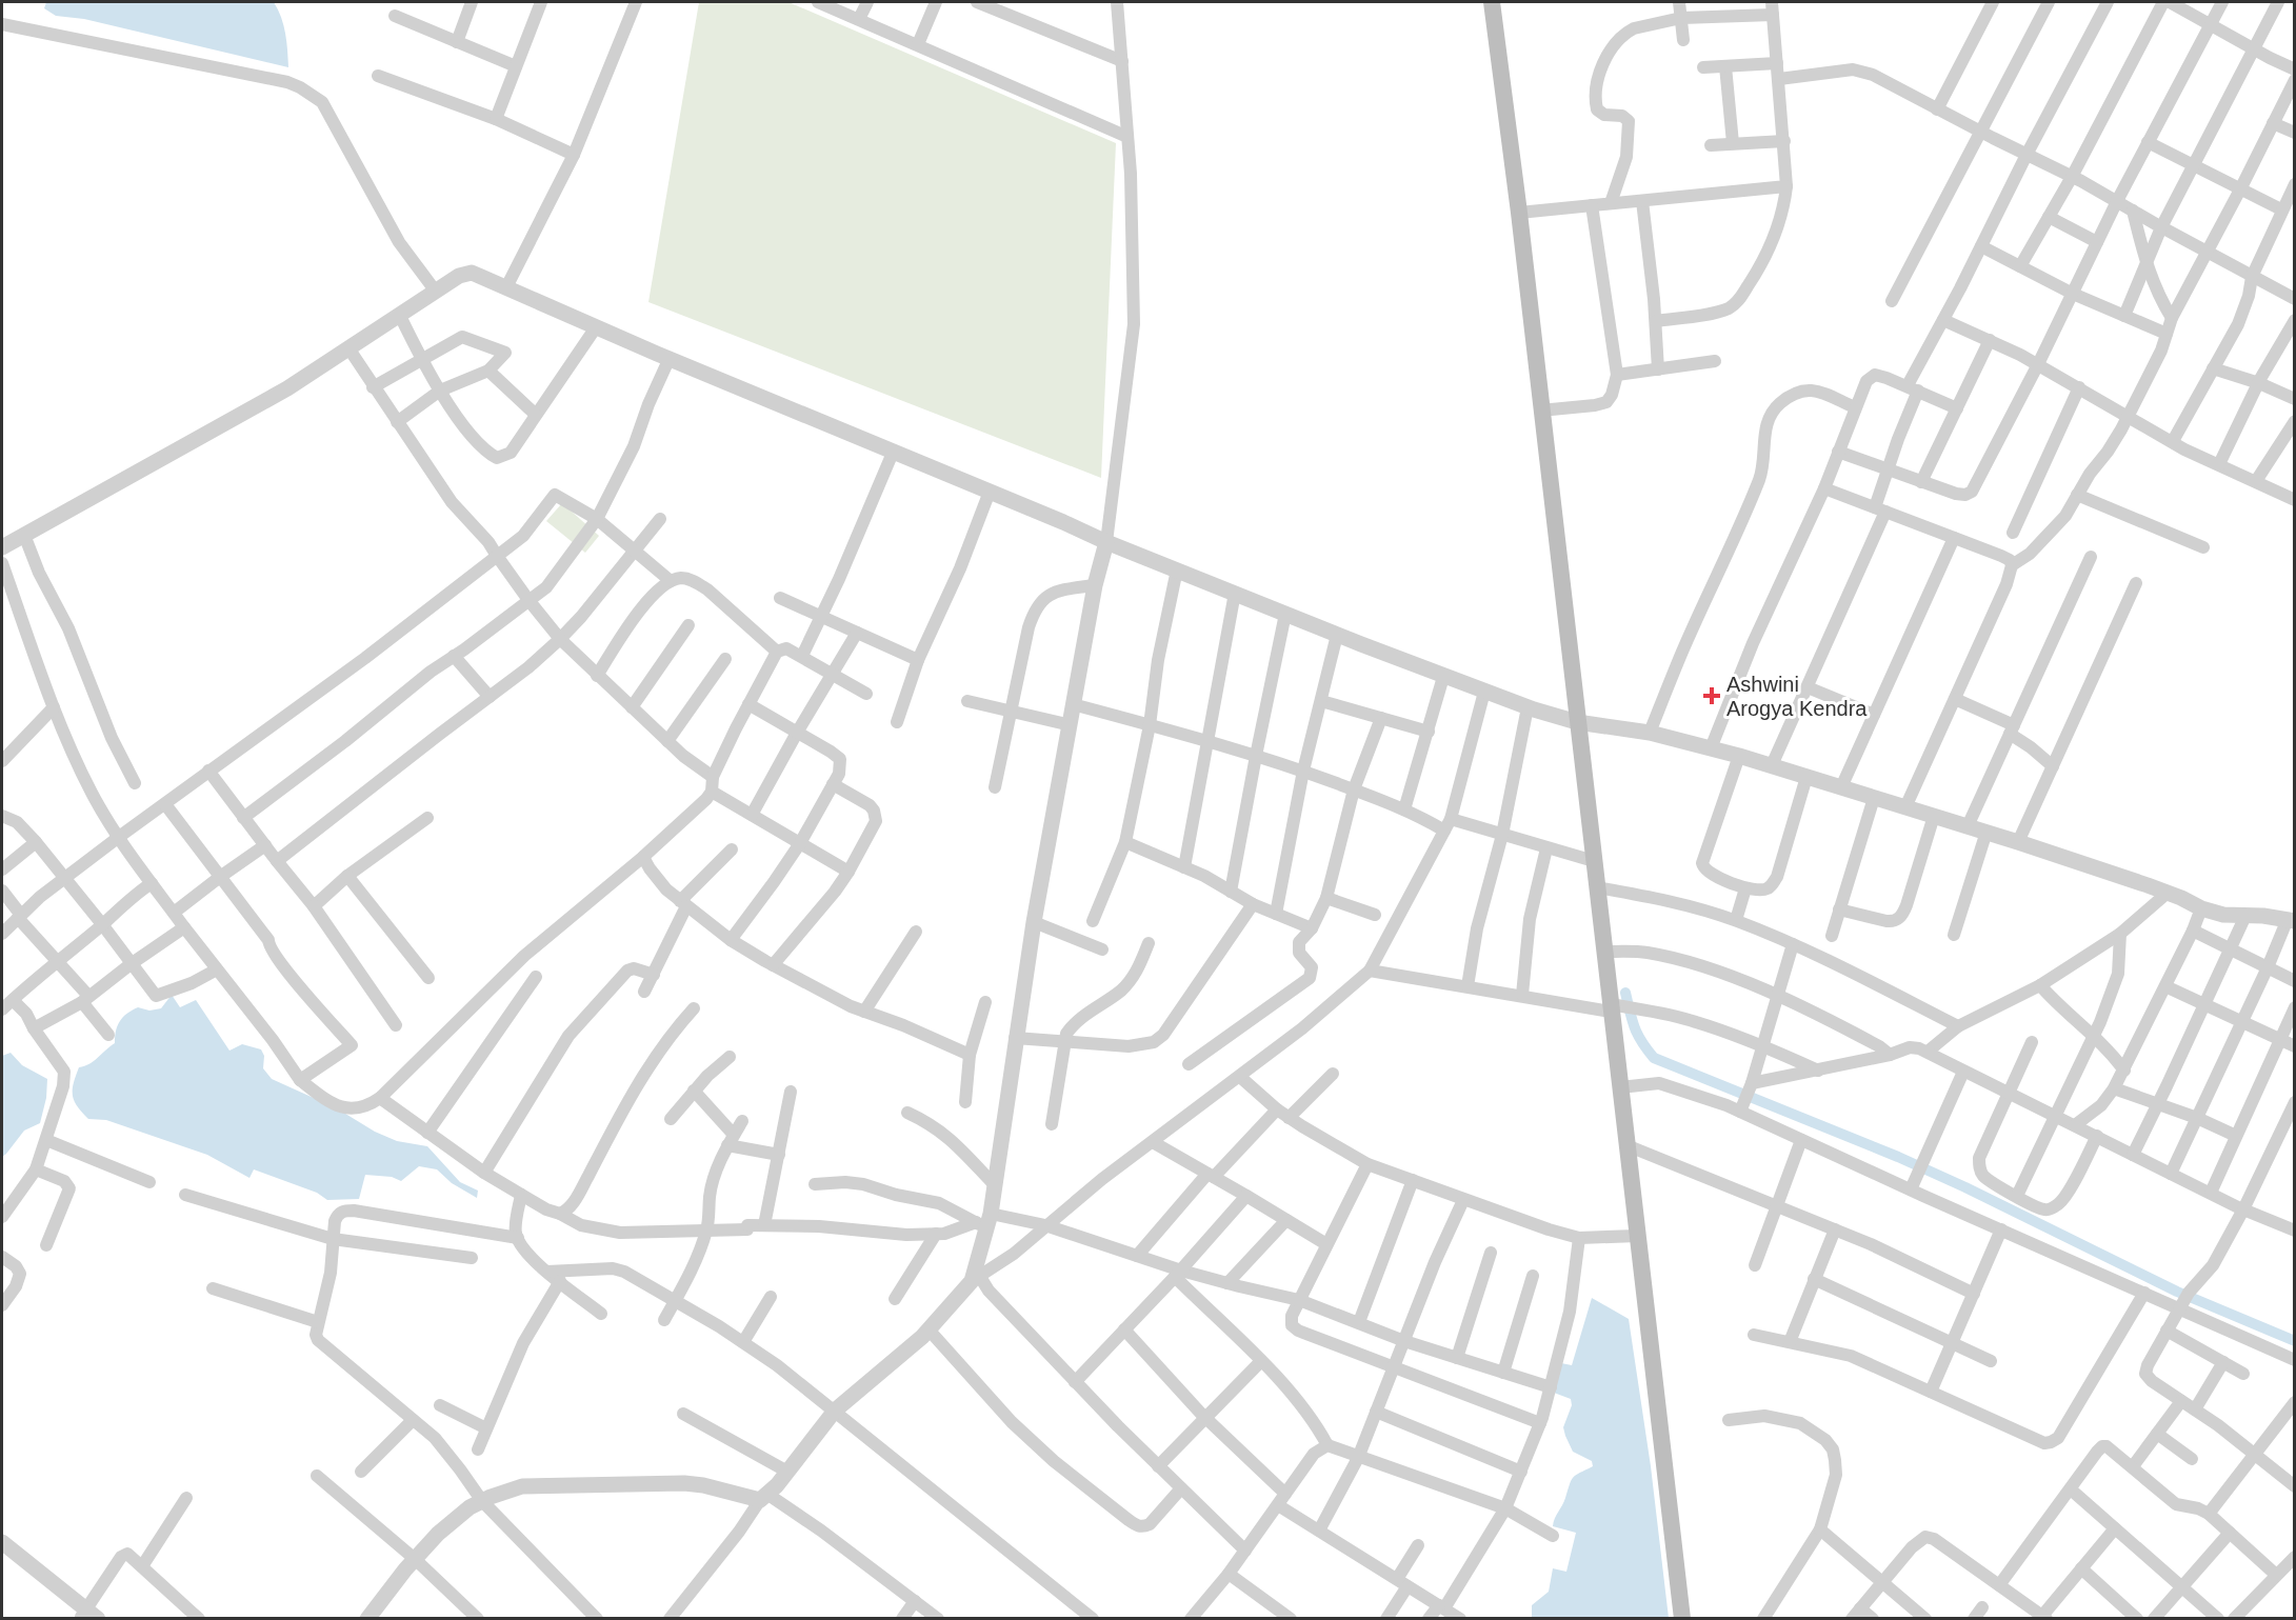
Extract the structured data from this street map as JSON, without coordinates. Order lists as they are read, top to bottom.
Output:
{
  "places": {
    "health": ["Ashwini Arogya Kendra"]
  }
}
